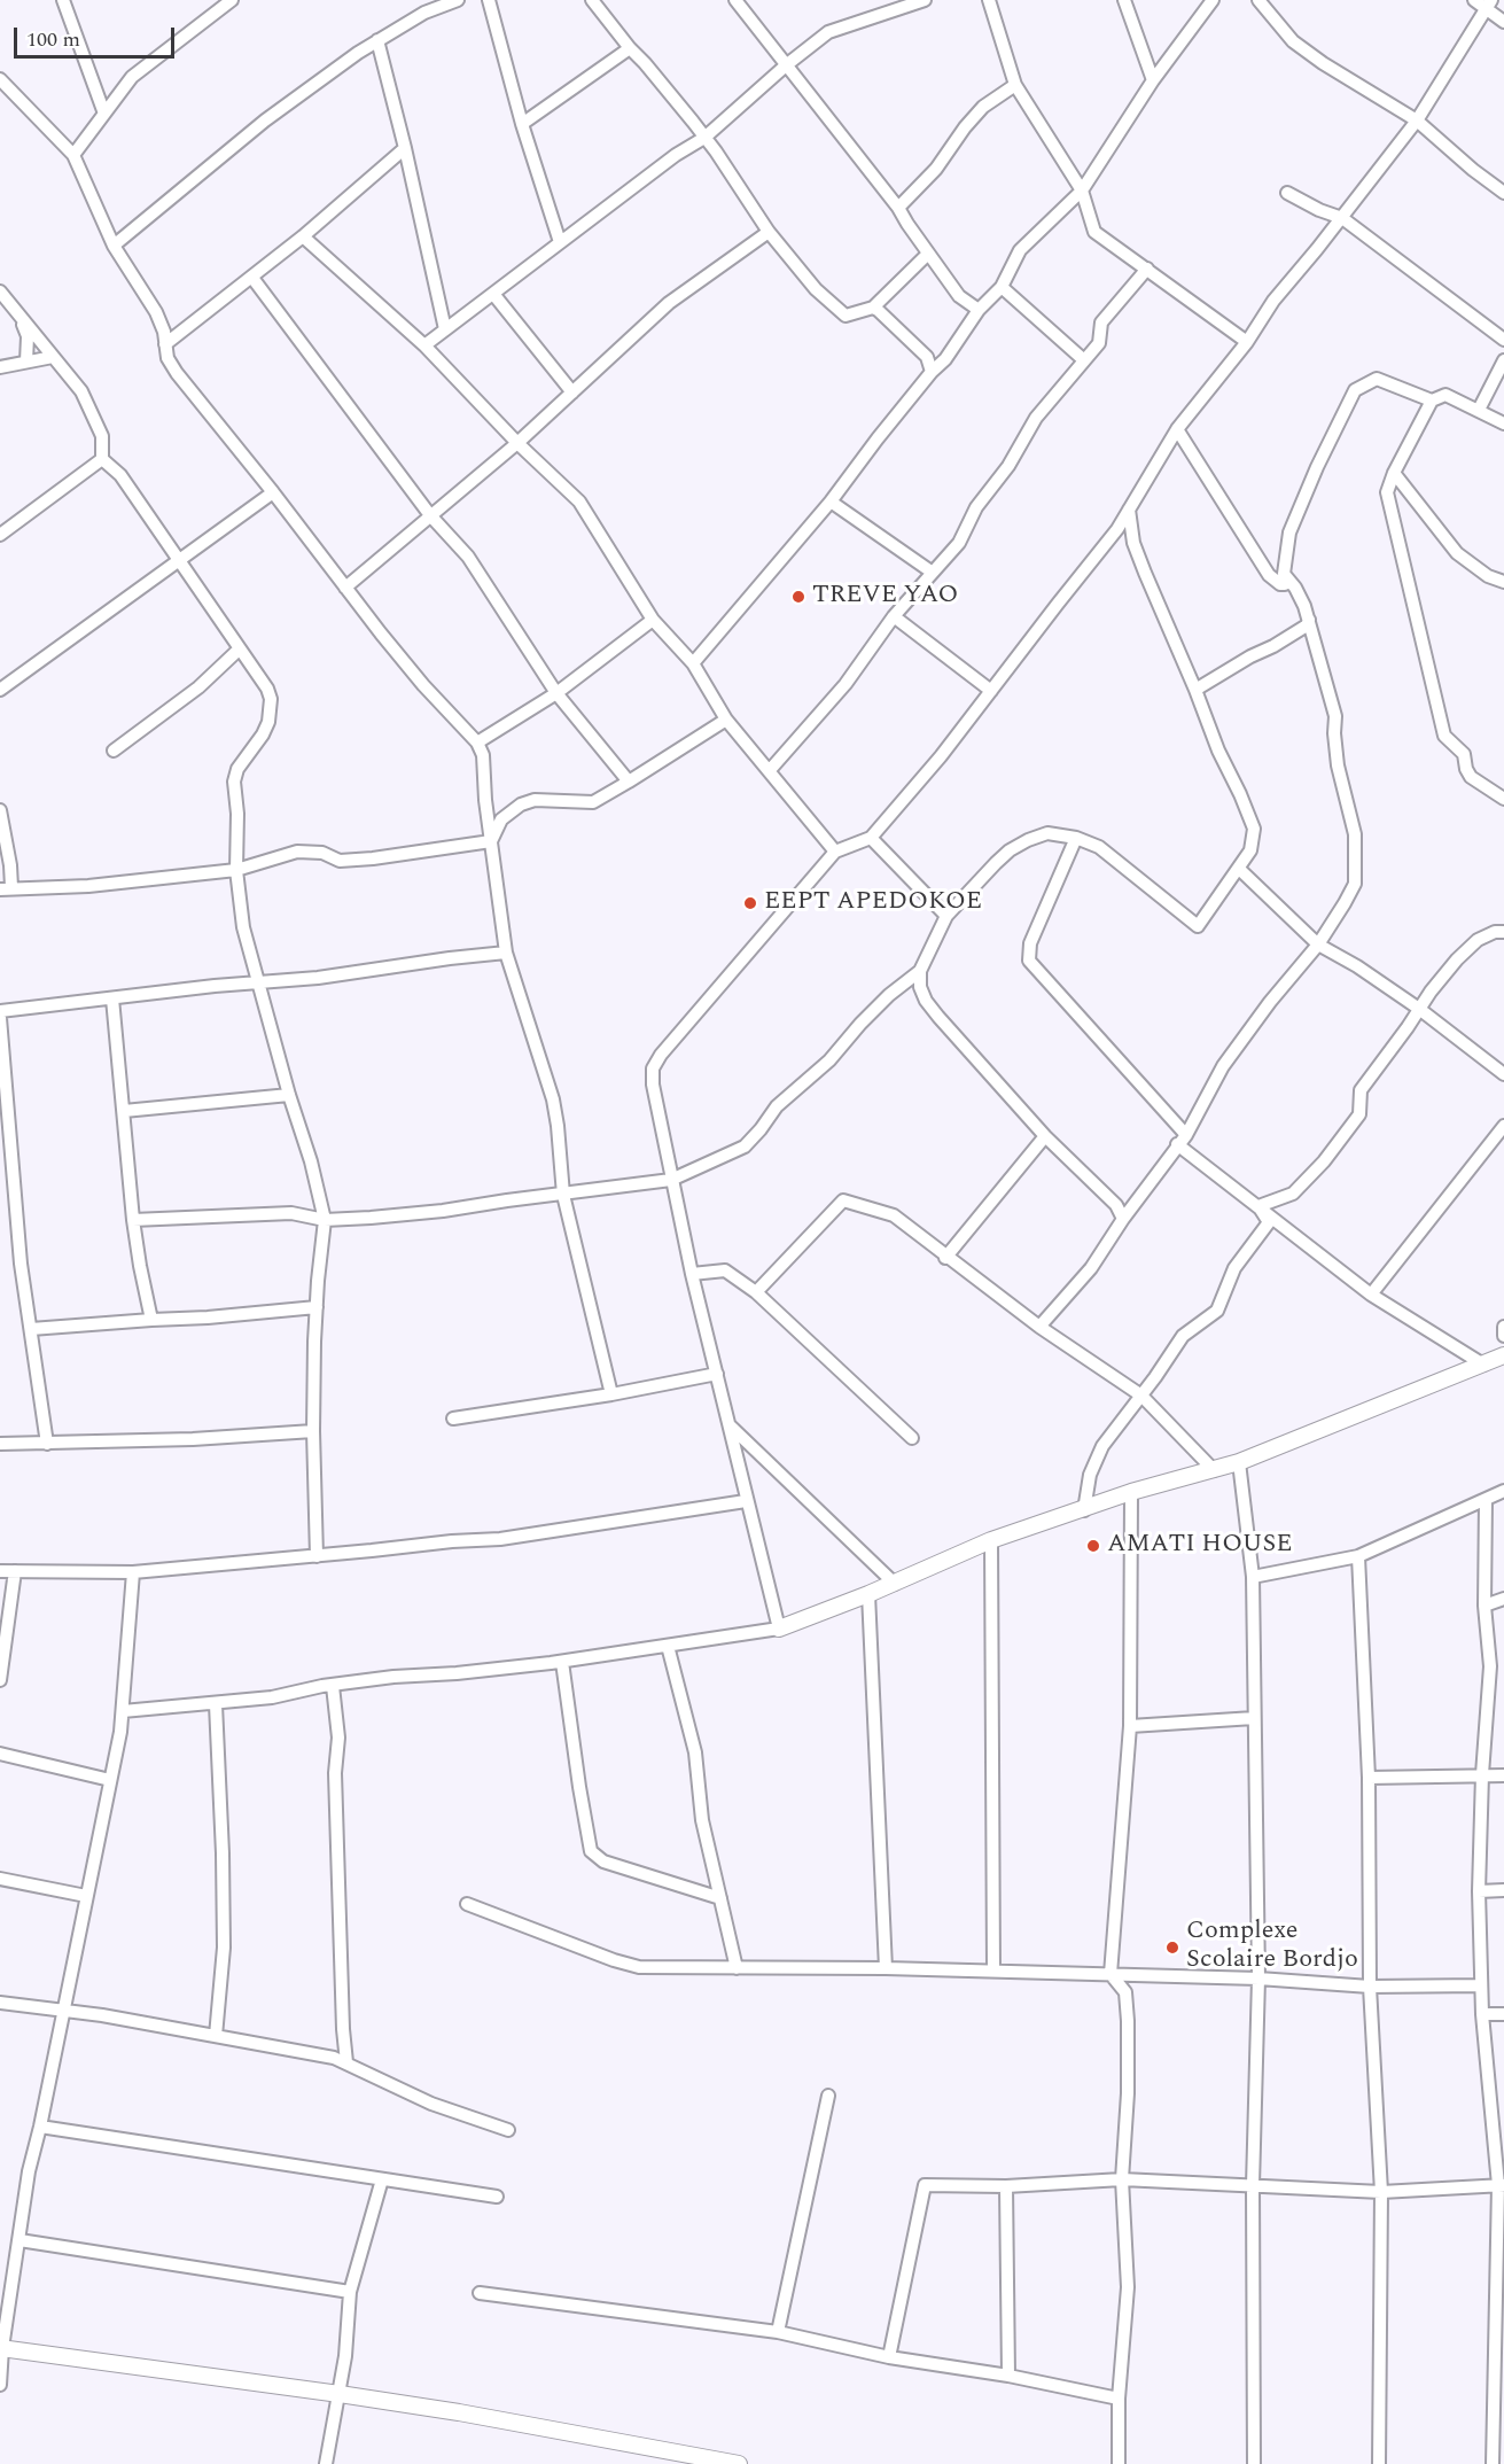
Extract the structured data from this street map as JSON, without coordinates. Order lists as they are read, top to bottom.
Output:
{
  "places": [
    "TREVE YAO",
    "EEPT APEDOKOE",
    "AMATI HOUSE",
    "Complexe Scolaire Bordjo"
  ],
  "scale_bar": "100 m"
}
